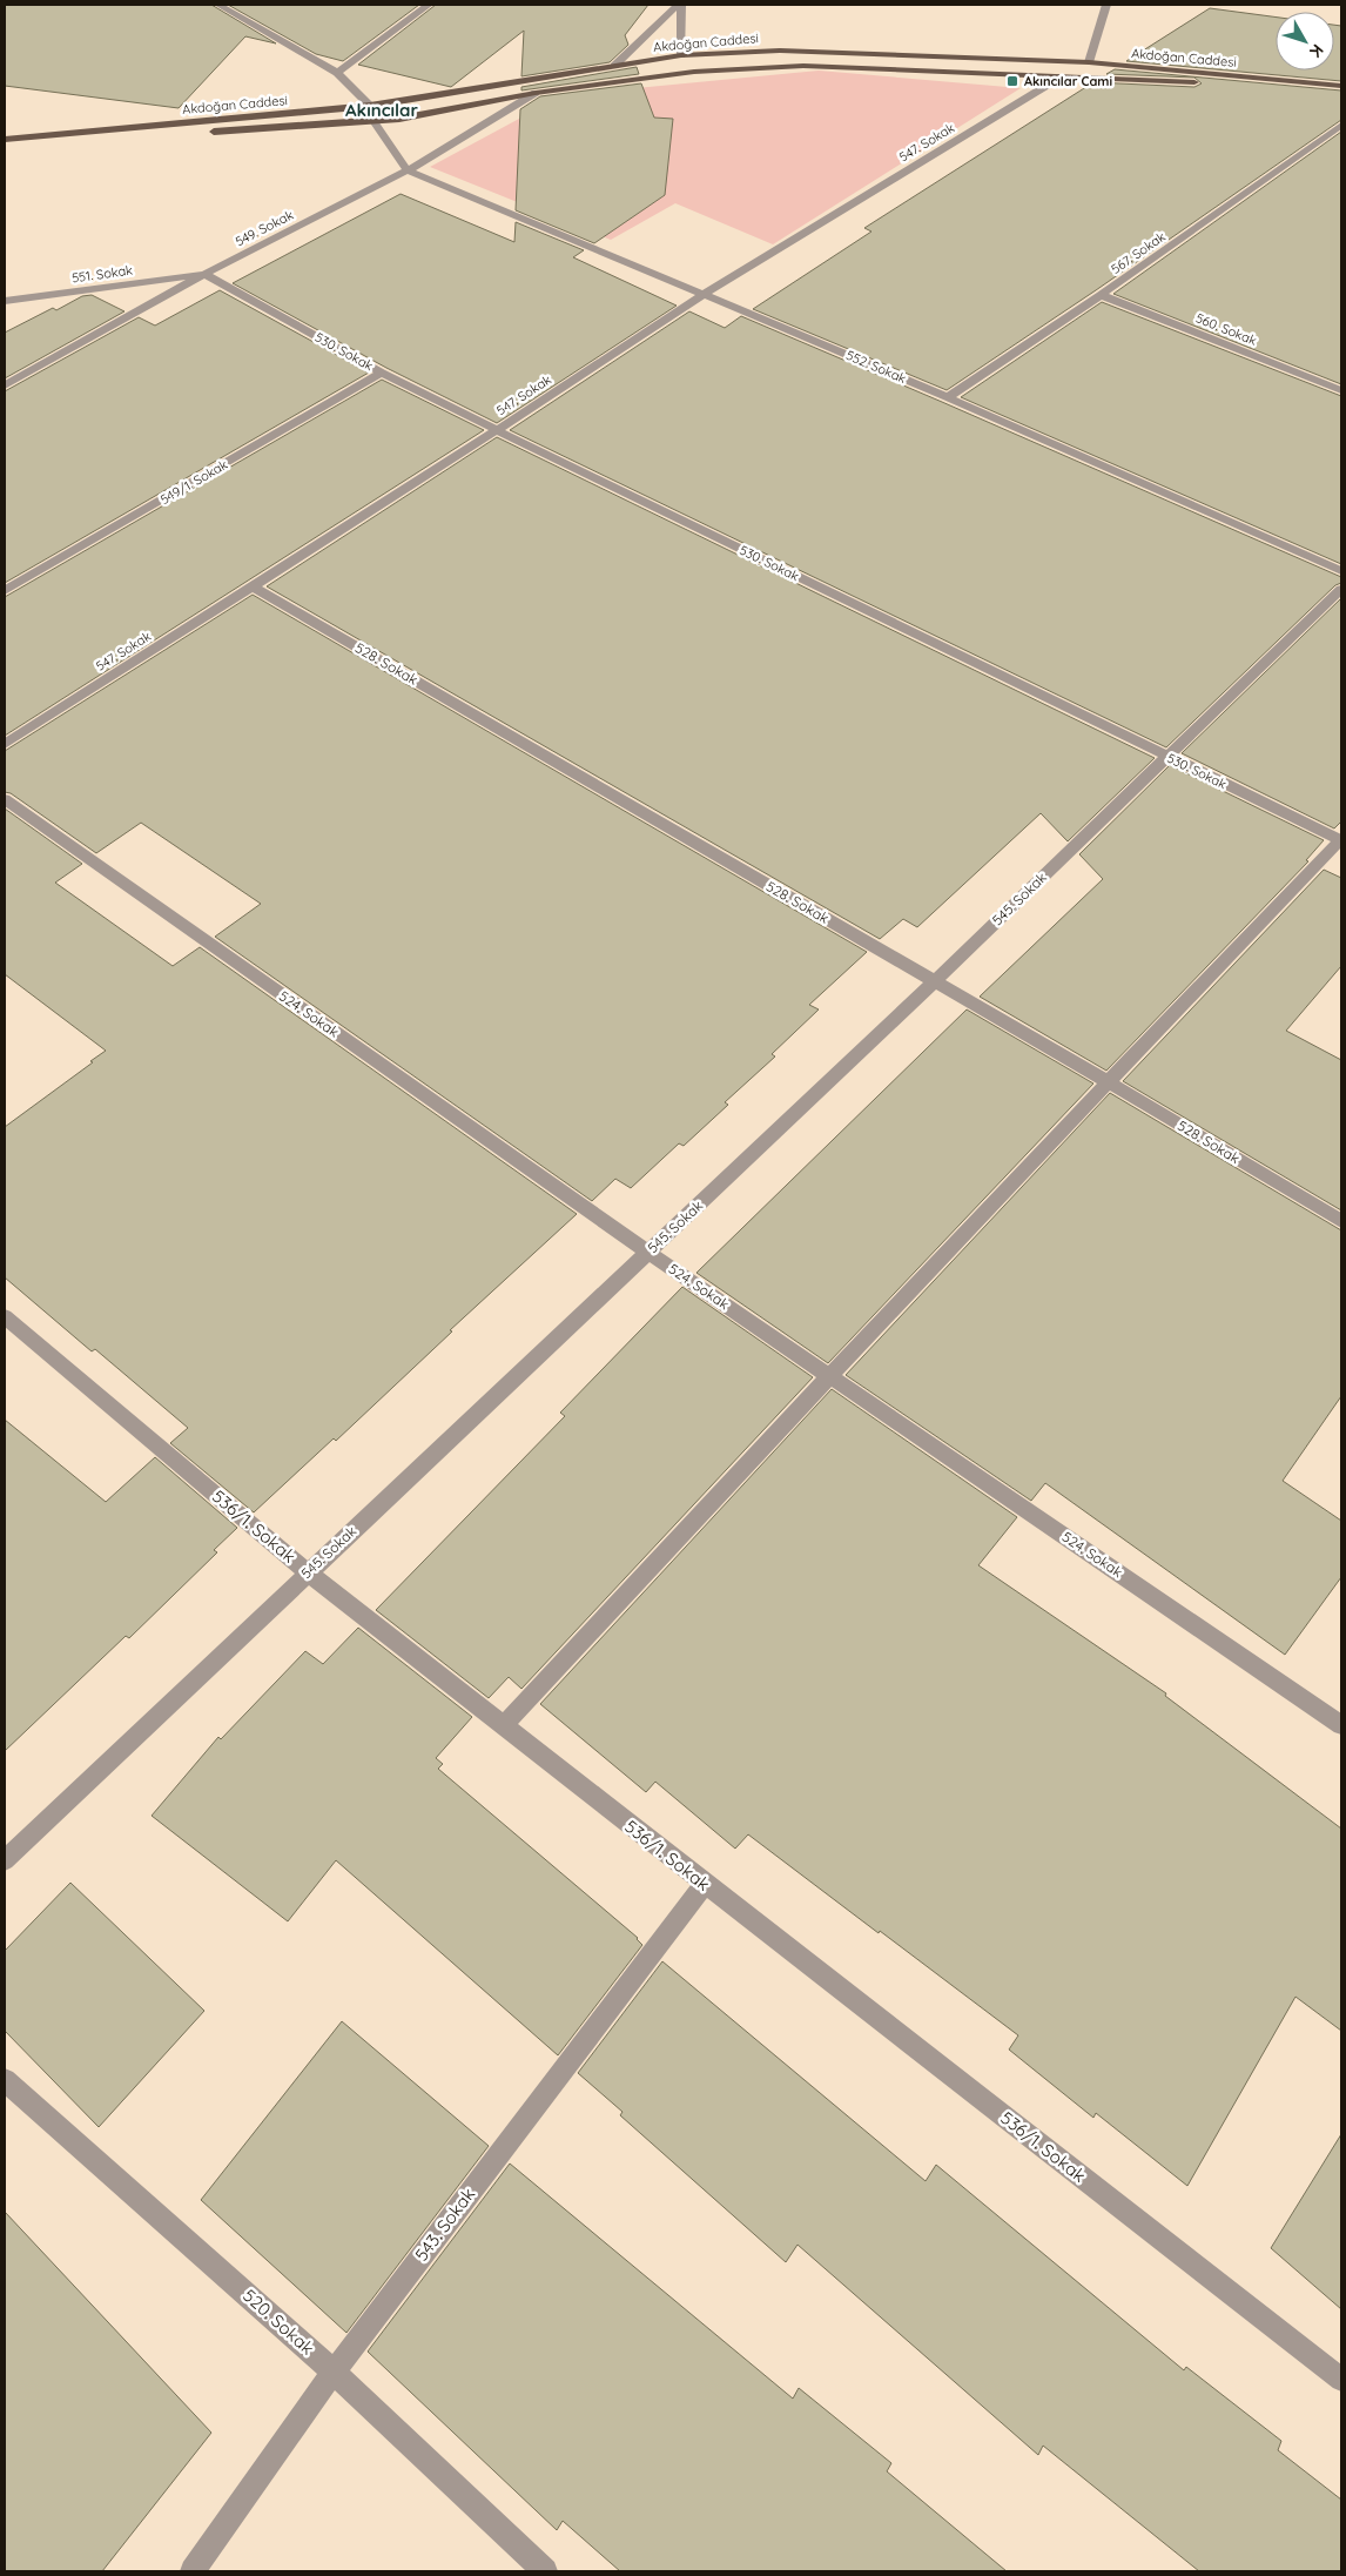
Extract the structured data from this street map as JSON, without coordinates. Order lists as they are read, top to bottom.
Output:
{
  "streets": {
    "main road": ["Akdoğan Caddesi"],
    "street": [
      "547. Sokak",
      "549. Sokak",
      "567. Sokak",
      "551. Sokak",
      "560. Sokak",
      "530. Sokak",
      "552. Sokak",
      "549/1. Sokak",
      "528. Sokak",
      "545. Sokak",
      "524. Sokak",
      "536/1. Sokak",
      "543. Sokak",
      "520. Sokak"
    ]
  },
  "crossings": [
    ["Akdoğan Caddesi", "547. Sokak"],
    ["Akdoğan Caddesi", "549. Sokak"],
    ["547. Sokak", "530. Sokak"],
    ["547. Sokak", "552. Sokak"],
    ["547. Sokak", "528. Sokak"],
    ["549. Sokak", "551. Sokak"],
    ["549. Sokak", "530. Sokak"],
    ["549. Sokak", "552. Sokak"],
    ["567. Sokak", "560. Sokak"],
    ["567. Sokak", "552. Sokak"],
    ["551. Sokak", "530. Sokak"],
    ["530. Sokak", "549/1. Sokak"],
    ["530. Sokak", "545. Sokak"],
    ["528. Sokak", "545. Sokak"],
    ["545. Sokak", "524. Sokak"],
    ["545. Sokak", "536/1. Sokak"],
    ["536/1. Sokak", "543. Sokak"],
    ["543. Sokak", "520. Sokak"]
  ],
  "districts": ["Akıncılar"],
  "places": {
    "transit": ["Akıncılar Cami"]
  },
  "north": "bottom right"
}
